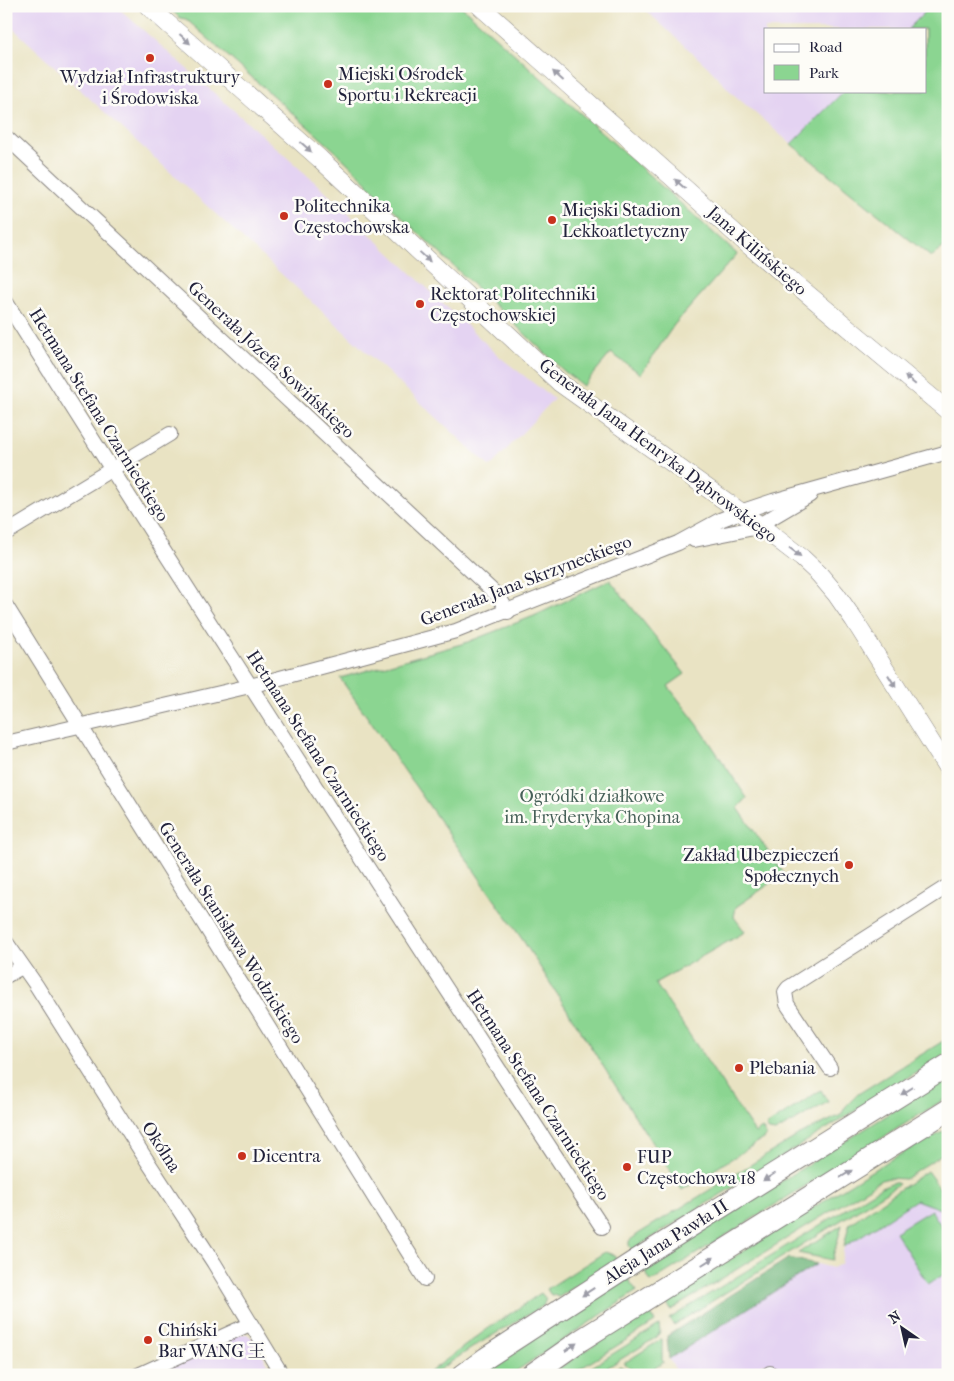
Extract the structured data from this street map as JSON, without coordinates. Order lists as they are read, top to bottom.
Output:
{
  "streets": {
    "main road": ["Aleja Jana Pawła II"],
    "street": [
      "Jana Kilińskiego",
      "Generała Józefa Sowińskiego",
      "Hetmana Stefana Czarnieckiego",
      "Generała Jana Henryka Dąbrowskiego",
      "Generała Jana Skrzyneckiego",
      "Generała Stanisława Wodzickiego",
      "Okólna"
    ]
  },
  "crossings": [
    ["Generała Józefa Sowińskiego", "Generała Jana Skrzyneckiego"],
    ["Hetmana Stefana Czarnieckiego", "Generała Jana Skrzyneckiego"],
    ["Generała Jana Henryka Dąbrowskiego", "Generała Jana Skrzyneckiego"],
    ["Generała Jana Skrzyneckiego", "Generała Stanisława Wodzickiego"]
  ],
  "one_way": ["Jana Kilińskiego", "Generała Jana Henryka Dąbrowskiego"],
  "parks": ["Ogródki działkowe im. Fryderyka Chopina"],
  "places": [
    "Wydział Infrastruktury i Środowiska",
    "Miejski Ośrodek Sportu i Rekreacji",
    "Politechnika Częstochowska",
    "Miejski Stadion Lekkoatletyczny",
    "Rektorat Politechniki Częstochowskiej",
    "Zakład Ubezpieczeń Społecznych",
    "Plebania",
    "Dicentra",
    "FUP Częstochowa 18",
    "Chiński Bar WANG 王"
  ],
  "legend": ["Road", "Park"],
  "north": "top left"
}
